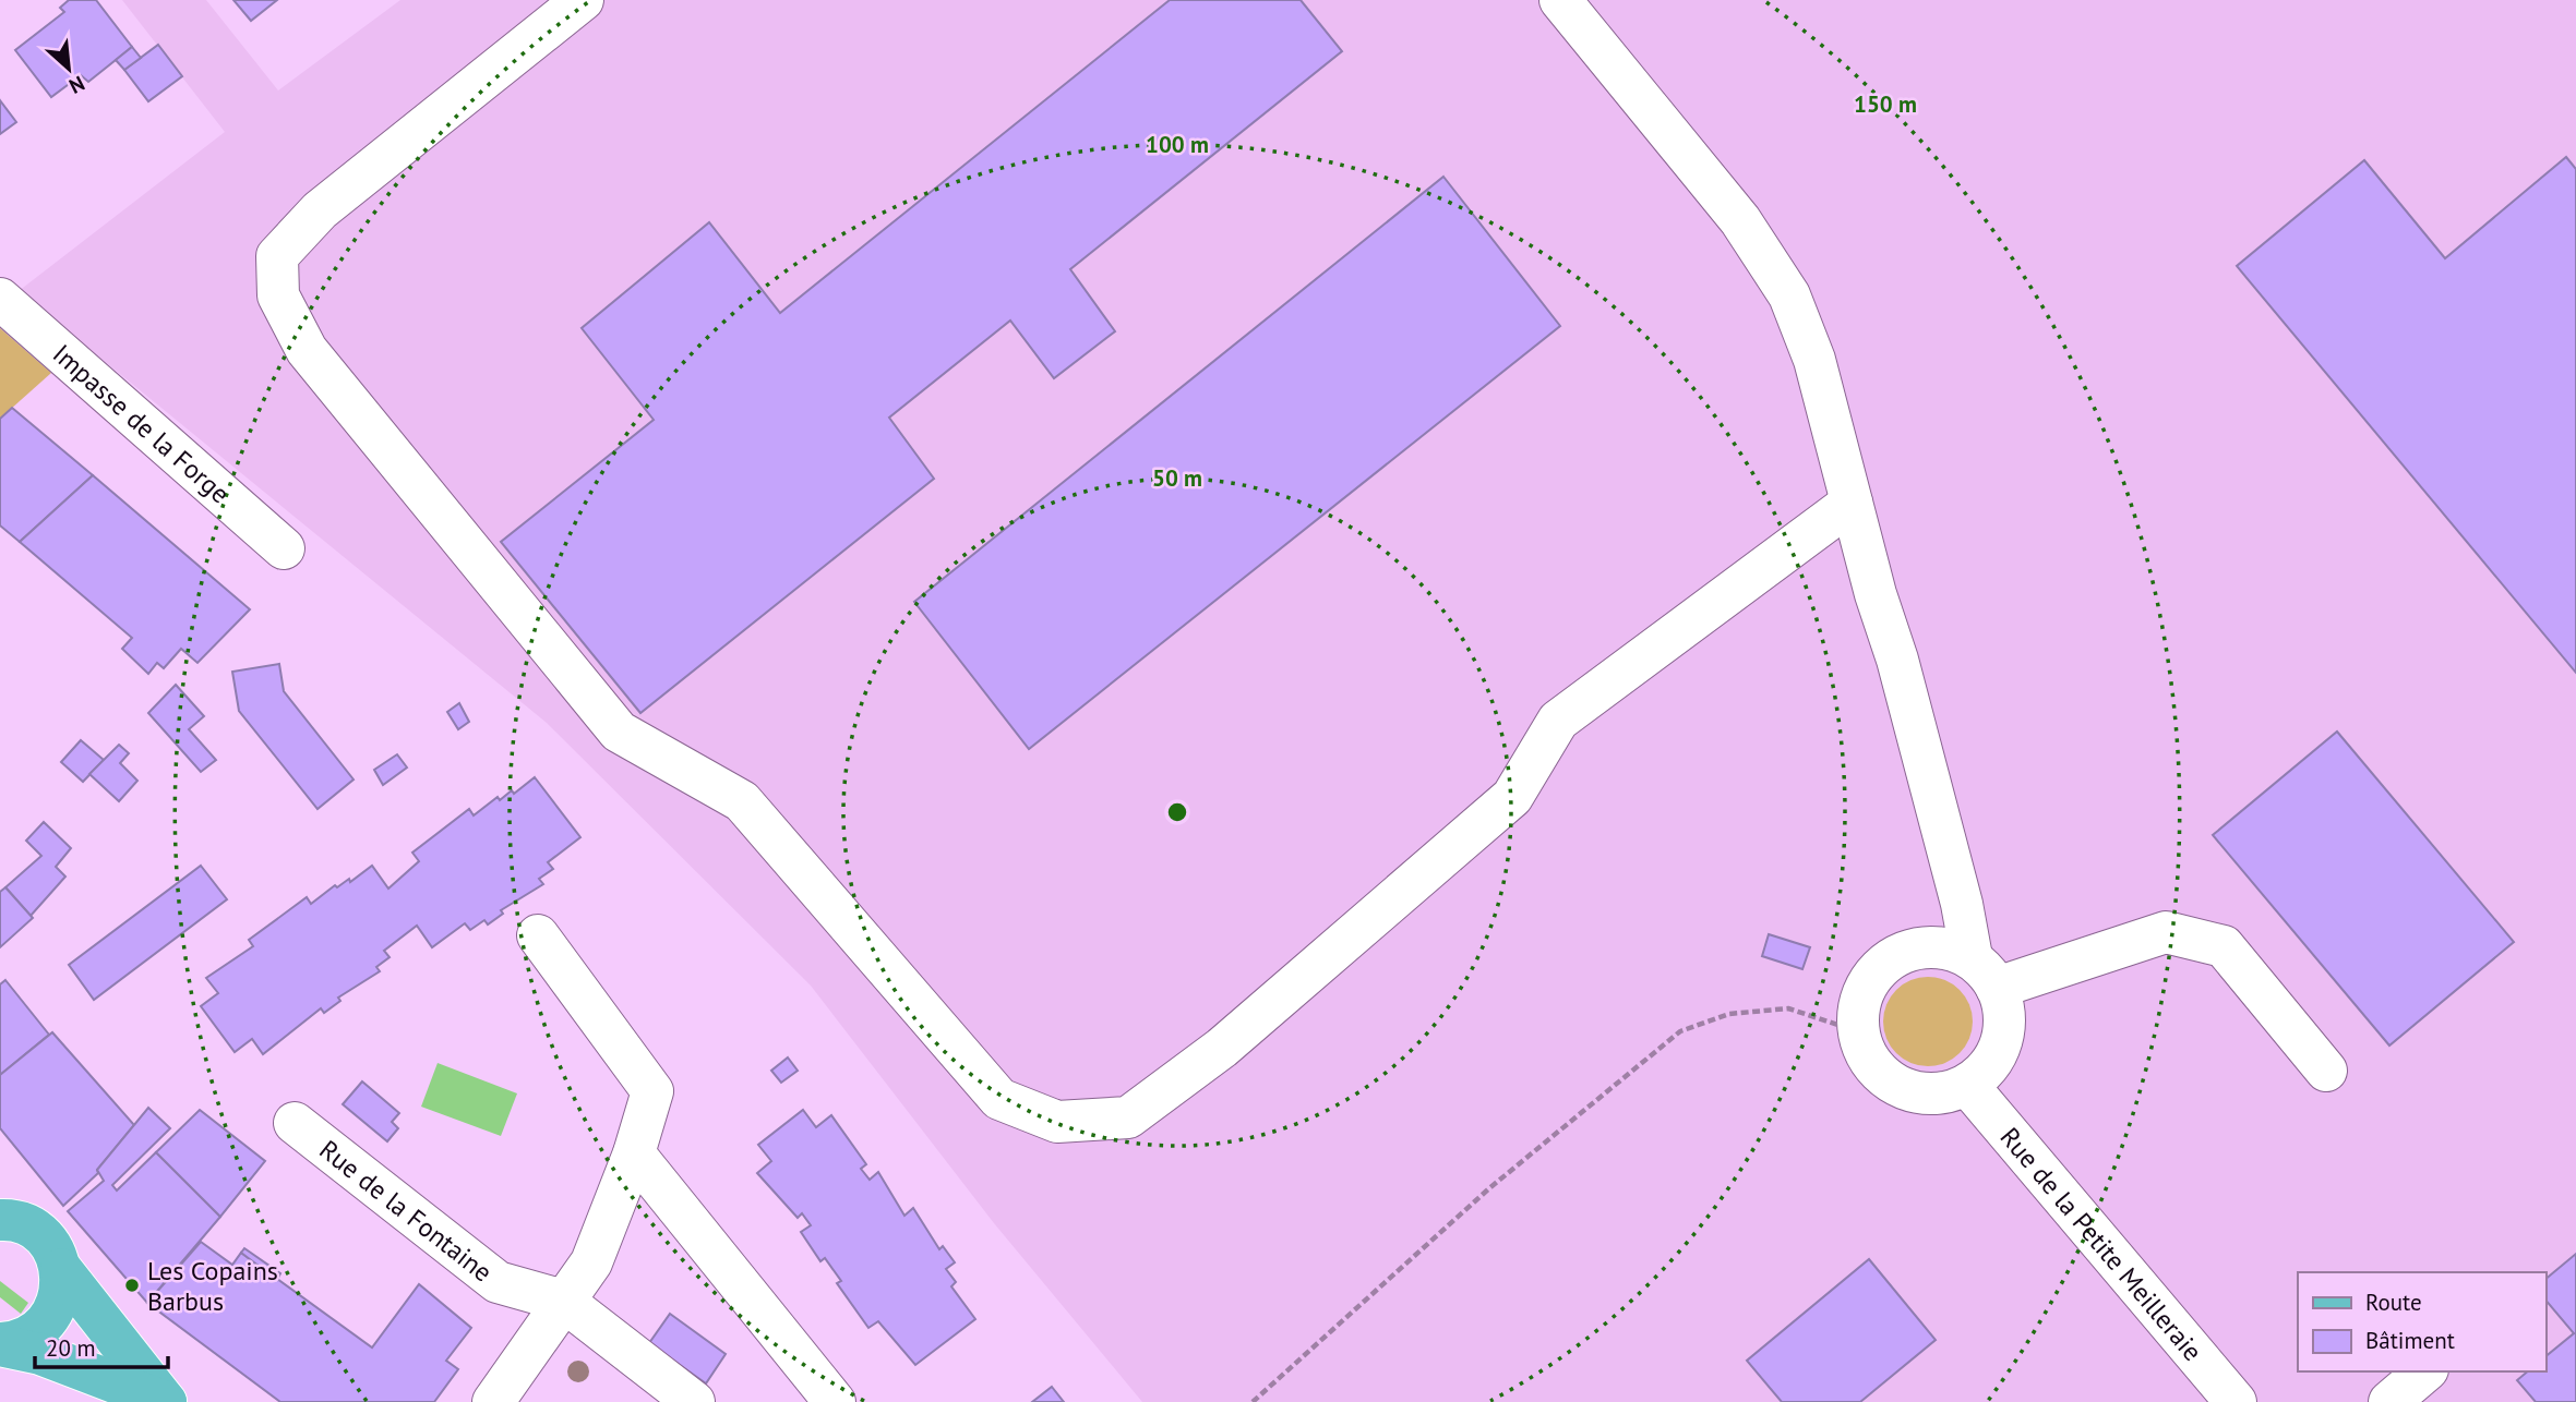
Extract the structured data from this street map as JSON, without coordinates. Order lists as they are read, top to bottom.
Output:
{
  "streets": {
    "street": ["Impasse de la Forge", "Rue de la Fontaine", "Rue de la Petite Meilleraie"]
  },
  "places": ["Les Copains Barbus"],
  "legend": ["Route", "Bâtiment"],
  "scale_bar": "20 m",
  "north": "bottom right",
  "rings": ["150 m", "100 m", "50 m"]
}
